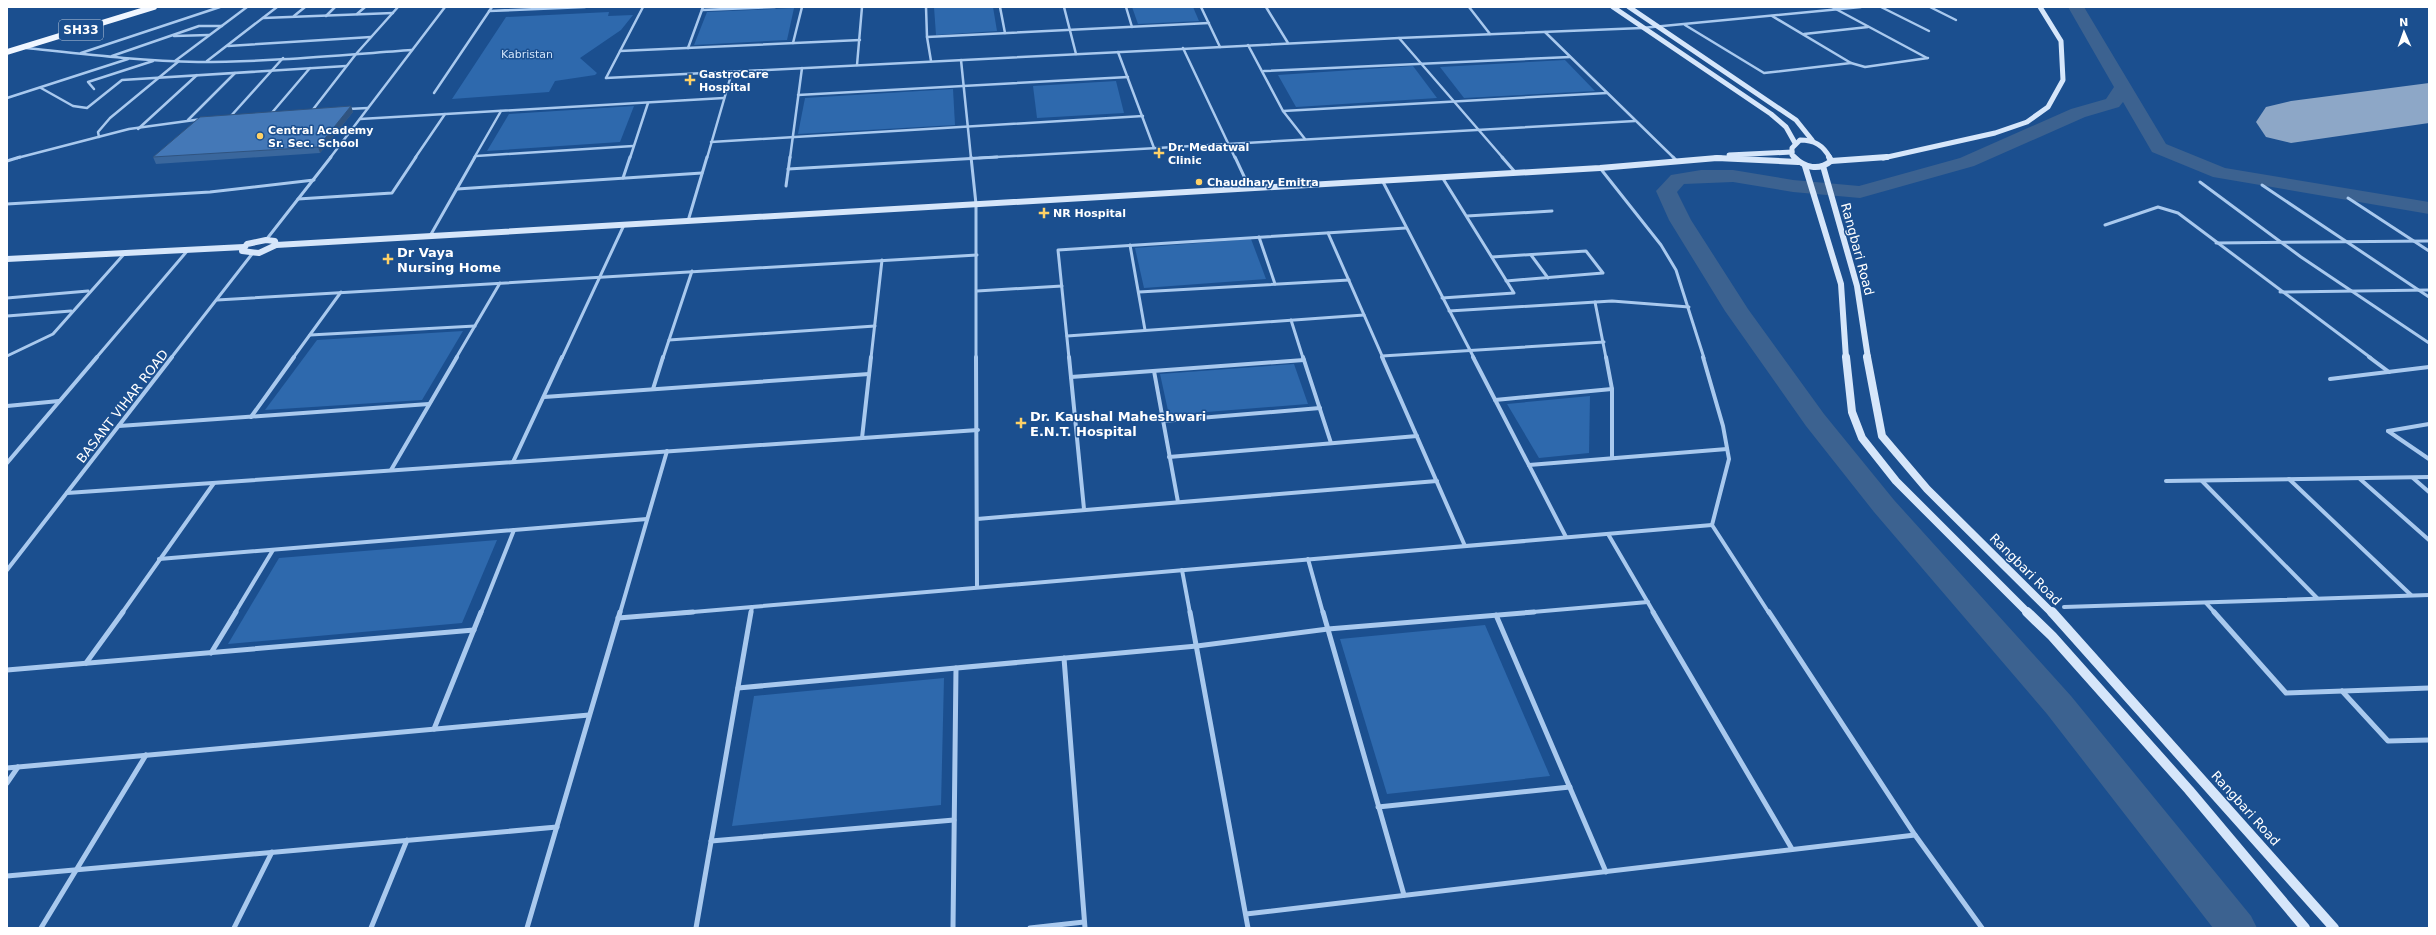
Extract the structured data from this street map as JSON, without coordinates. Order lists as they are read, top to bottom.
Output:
{
  "streets": {
    "main road": ["SH33"],
    "street": ["Rangbari Road", "BASANT VIHAR ROAD"]
  },
  "parks": ["Kabristan"],
  "places": {
    "health": [
      "GastroCare Hospital",
      "Dr. Medatwal Clinic",
      "NR Hospital",
      "Dr Vaya Nursing Home",
      "Dr. Kaushal Maheshwari E.N.T. Hospital"
    ],
    "other": ["Central Academy Sr. Sec. School", "Chaudhary Emitra"]
  },
  "north": "top"
}
